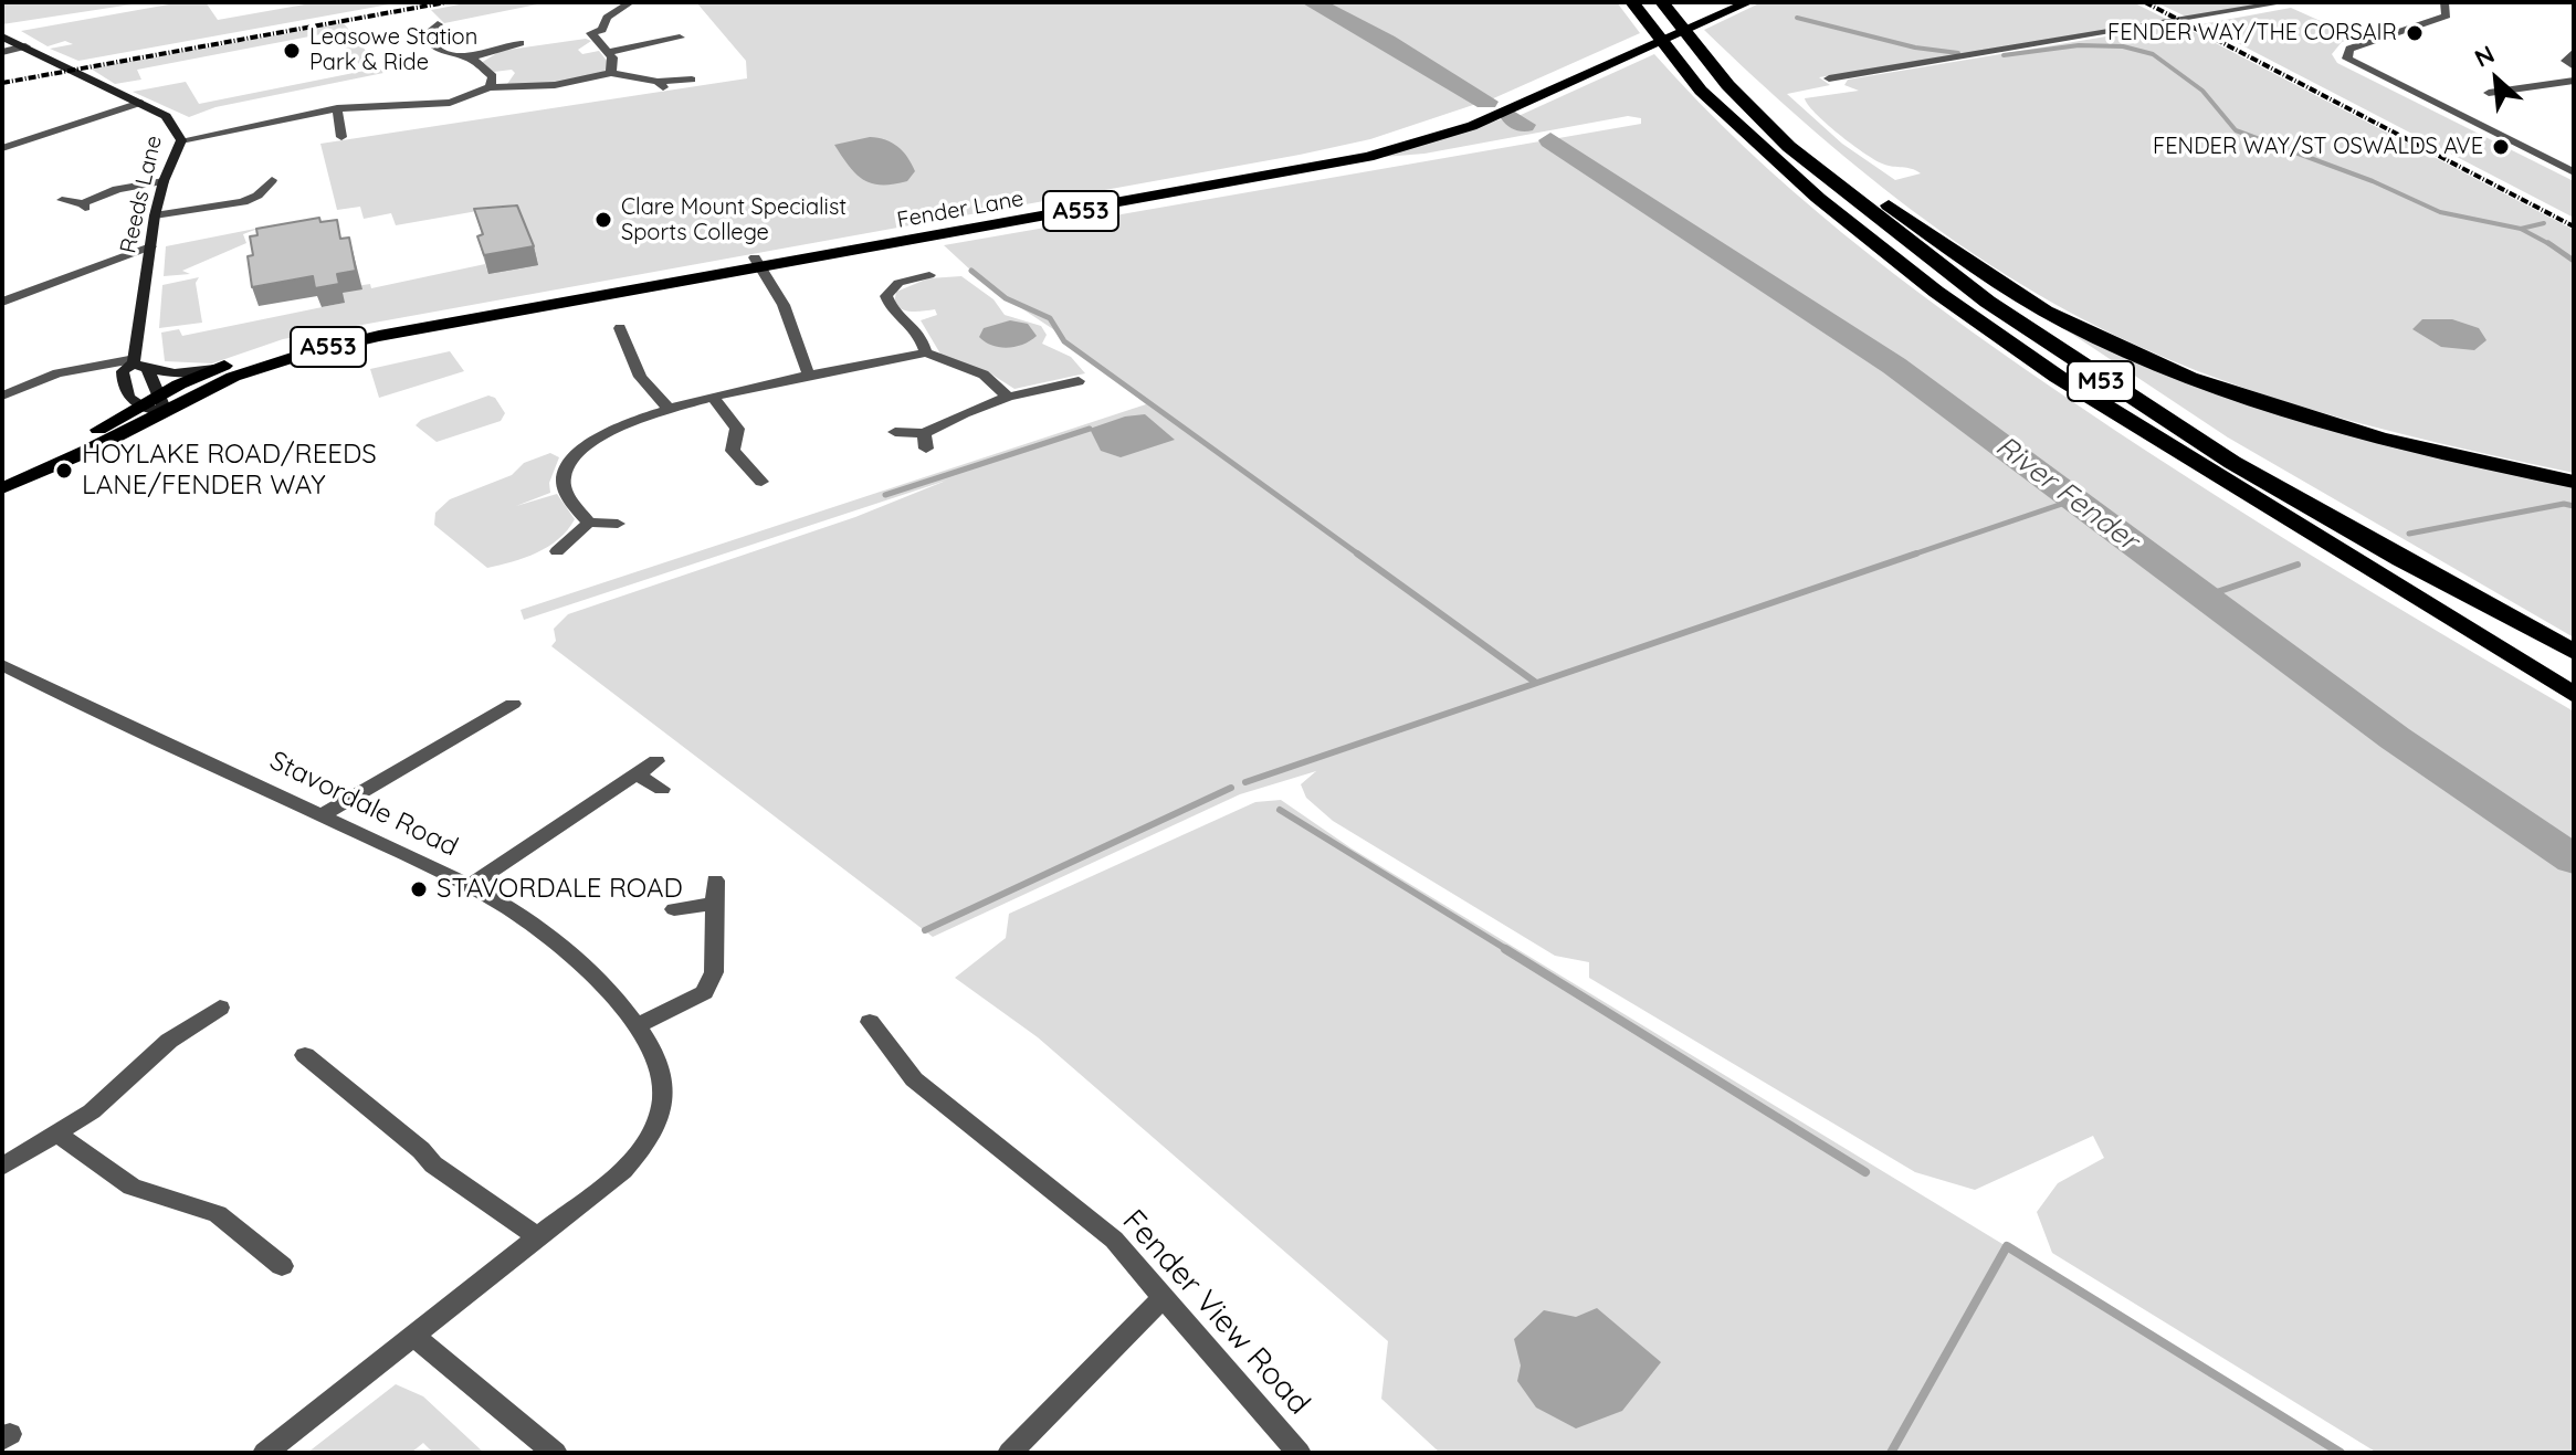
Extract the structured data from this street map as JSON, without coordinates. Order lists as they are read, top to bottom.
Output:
{
  "streets": {
    "highway": ["M53"],
    "main road": ["Fender Lane", "A553"],
    "street": ["Reeds Lane", "Stavordale Road", "Fender View Road"]
  },
  "crossings": [
    ["Reeds Lane", "A553"],
    ["Fender Lane", "A553"]
  ],
  "water": ["River Fender"],
  "places": [
    "FENDER WAY/THE CORSAIR",
    "Leasowe Station Park & Ride",
    "FENDER WAY/ST OSWALDS AVE",
    "Clare Mount Specialist Sports College",
    "HOYLAKE ROAD/REEDS LANE/FENDER WAY",
    "STAVORDALE ROAD"
  ],
  "north": "top left"
}
